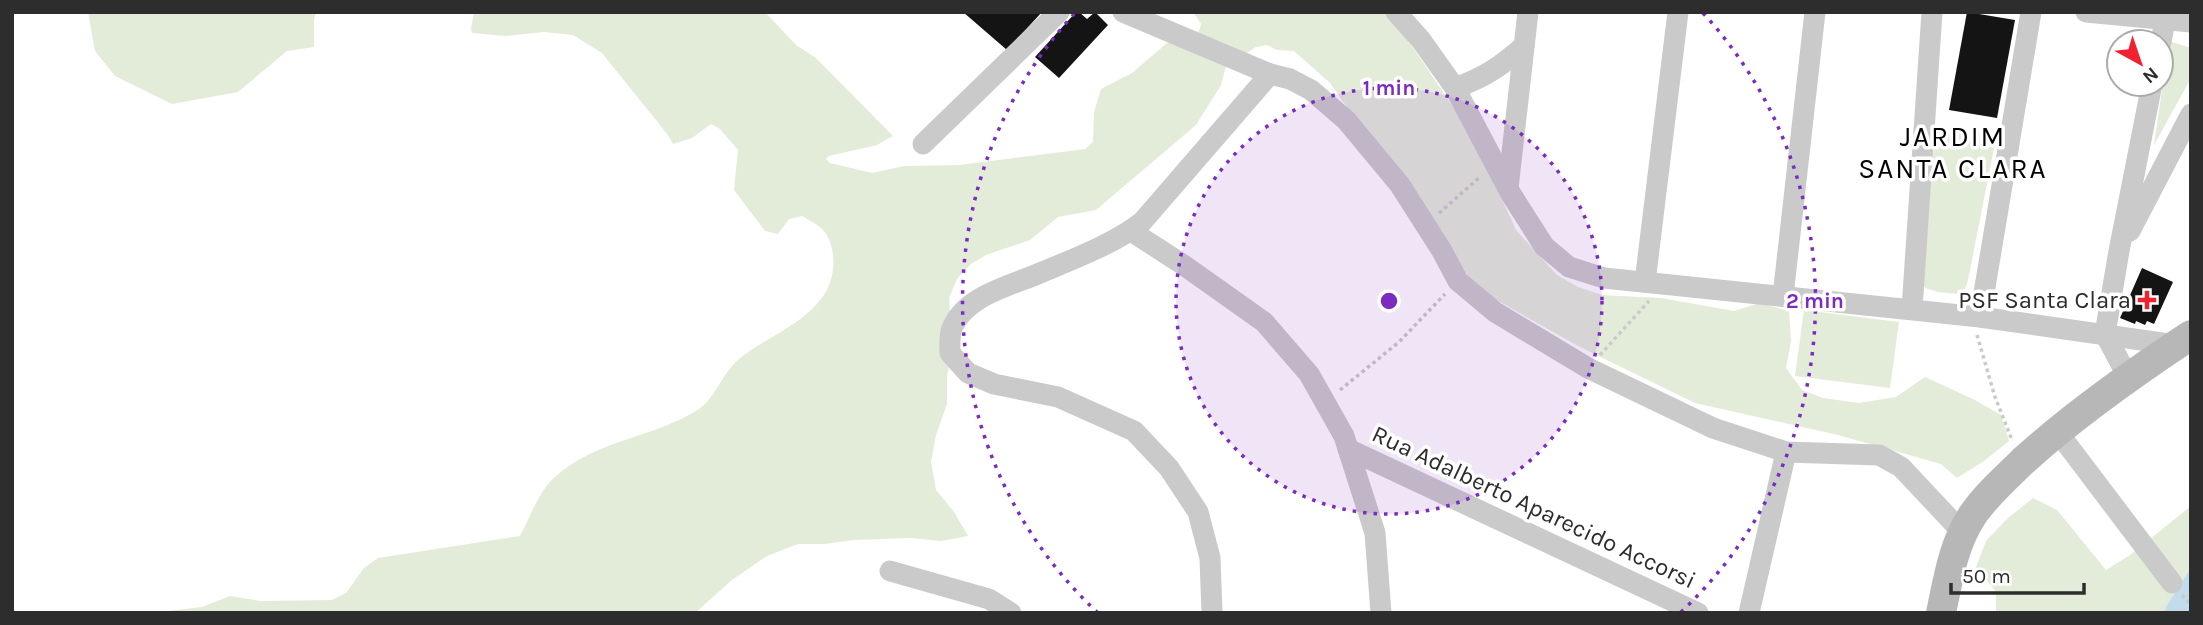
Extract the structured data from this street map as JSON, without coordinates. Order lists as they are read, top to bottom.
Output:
{
  "streets": {
    "street": ["Rua Adalberto Aparecido Accorsi"]
  },
  "districts": ["JARDIM SANTA CLARA"],
  "places": {
    "health": ["PSF Santa Clara"]
  },
  "scale_bar": "50 m",
  "north": "bottom right",
  "rings": ["1 min", "2 min"]
}
